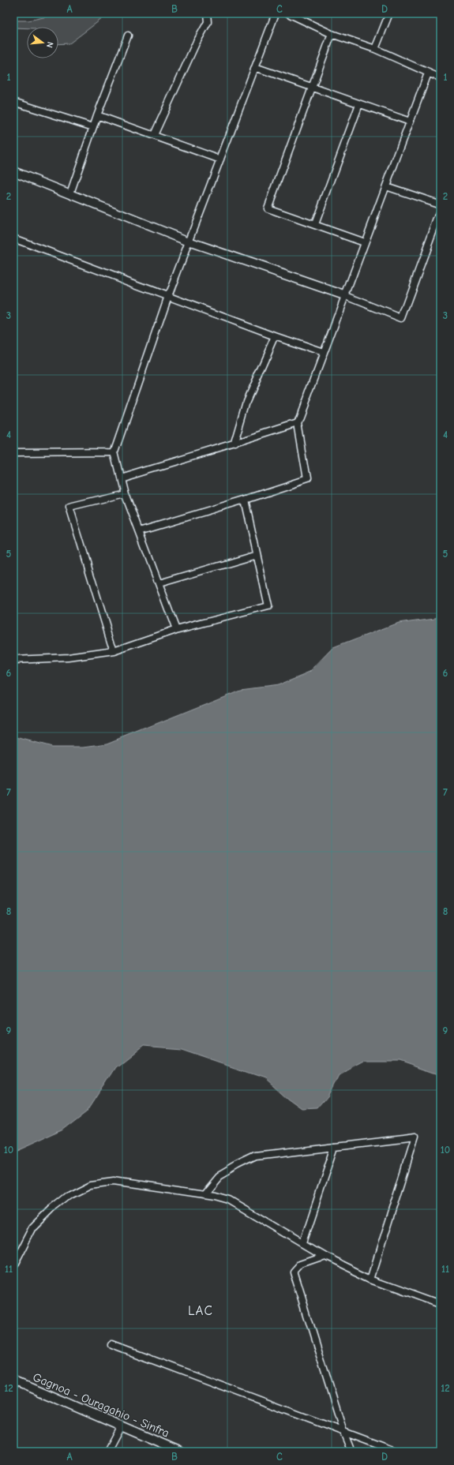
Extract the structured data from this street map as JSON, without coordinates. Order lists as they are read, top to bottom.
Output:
{
  "streets": {
    "main road": ["Gagnoa - Ouragahio - Sinfra"]
  },
  "districts": ["LAC"],
  "north": "right",
  "grid": {
    "columns": [
      "A",
      "B",
      "C",
      "D"
    ],
    "rows": [
      "1",
      "2",
      "3",
      "4",
      "5",
      "6",
      "7",
      "8",
      "9",
      "10",
      "11",
      "12"
    ]
  }
}
